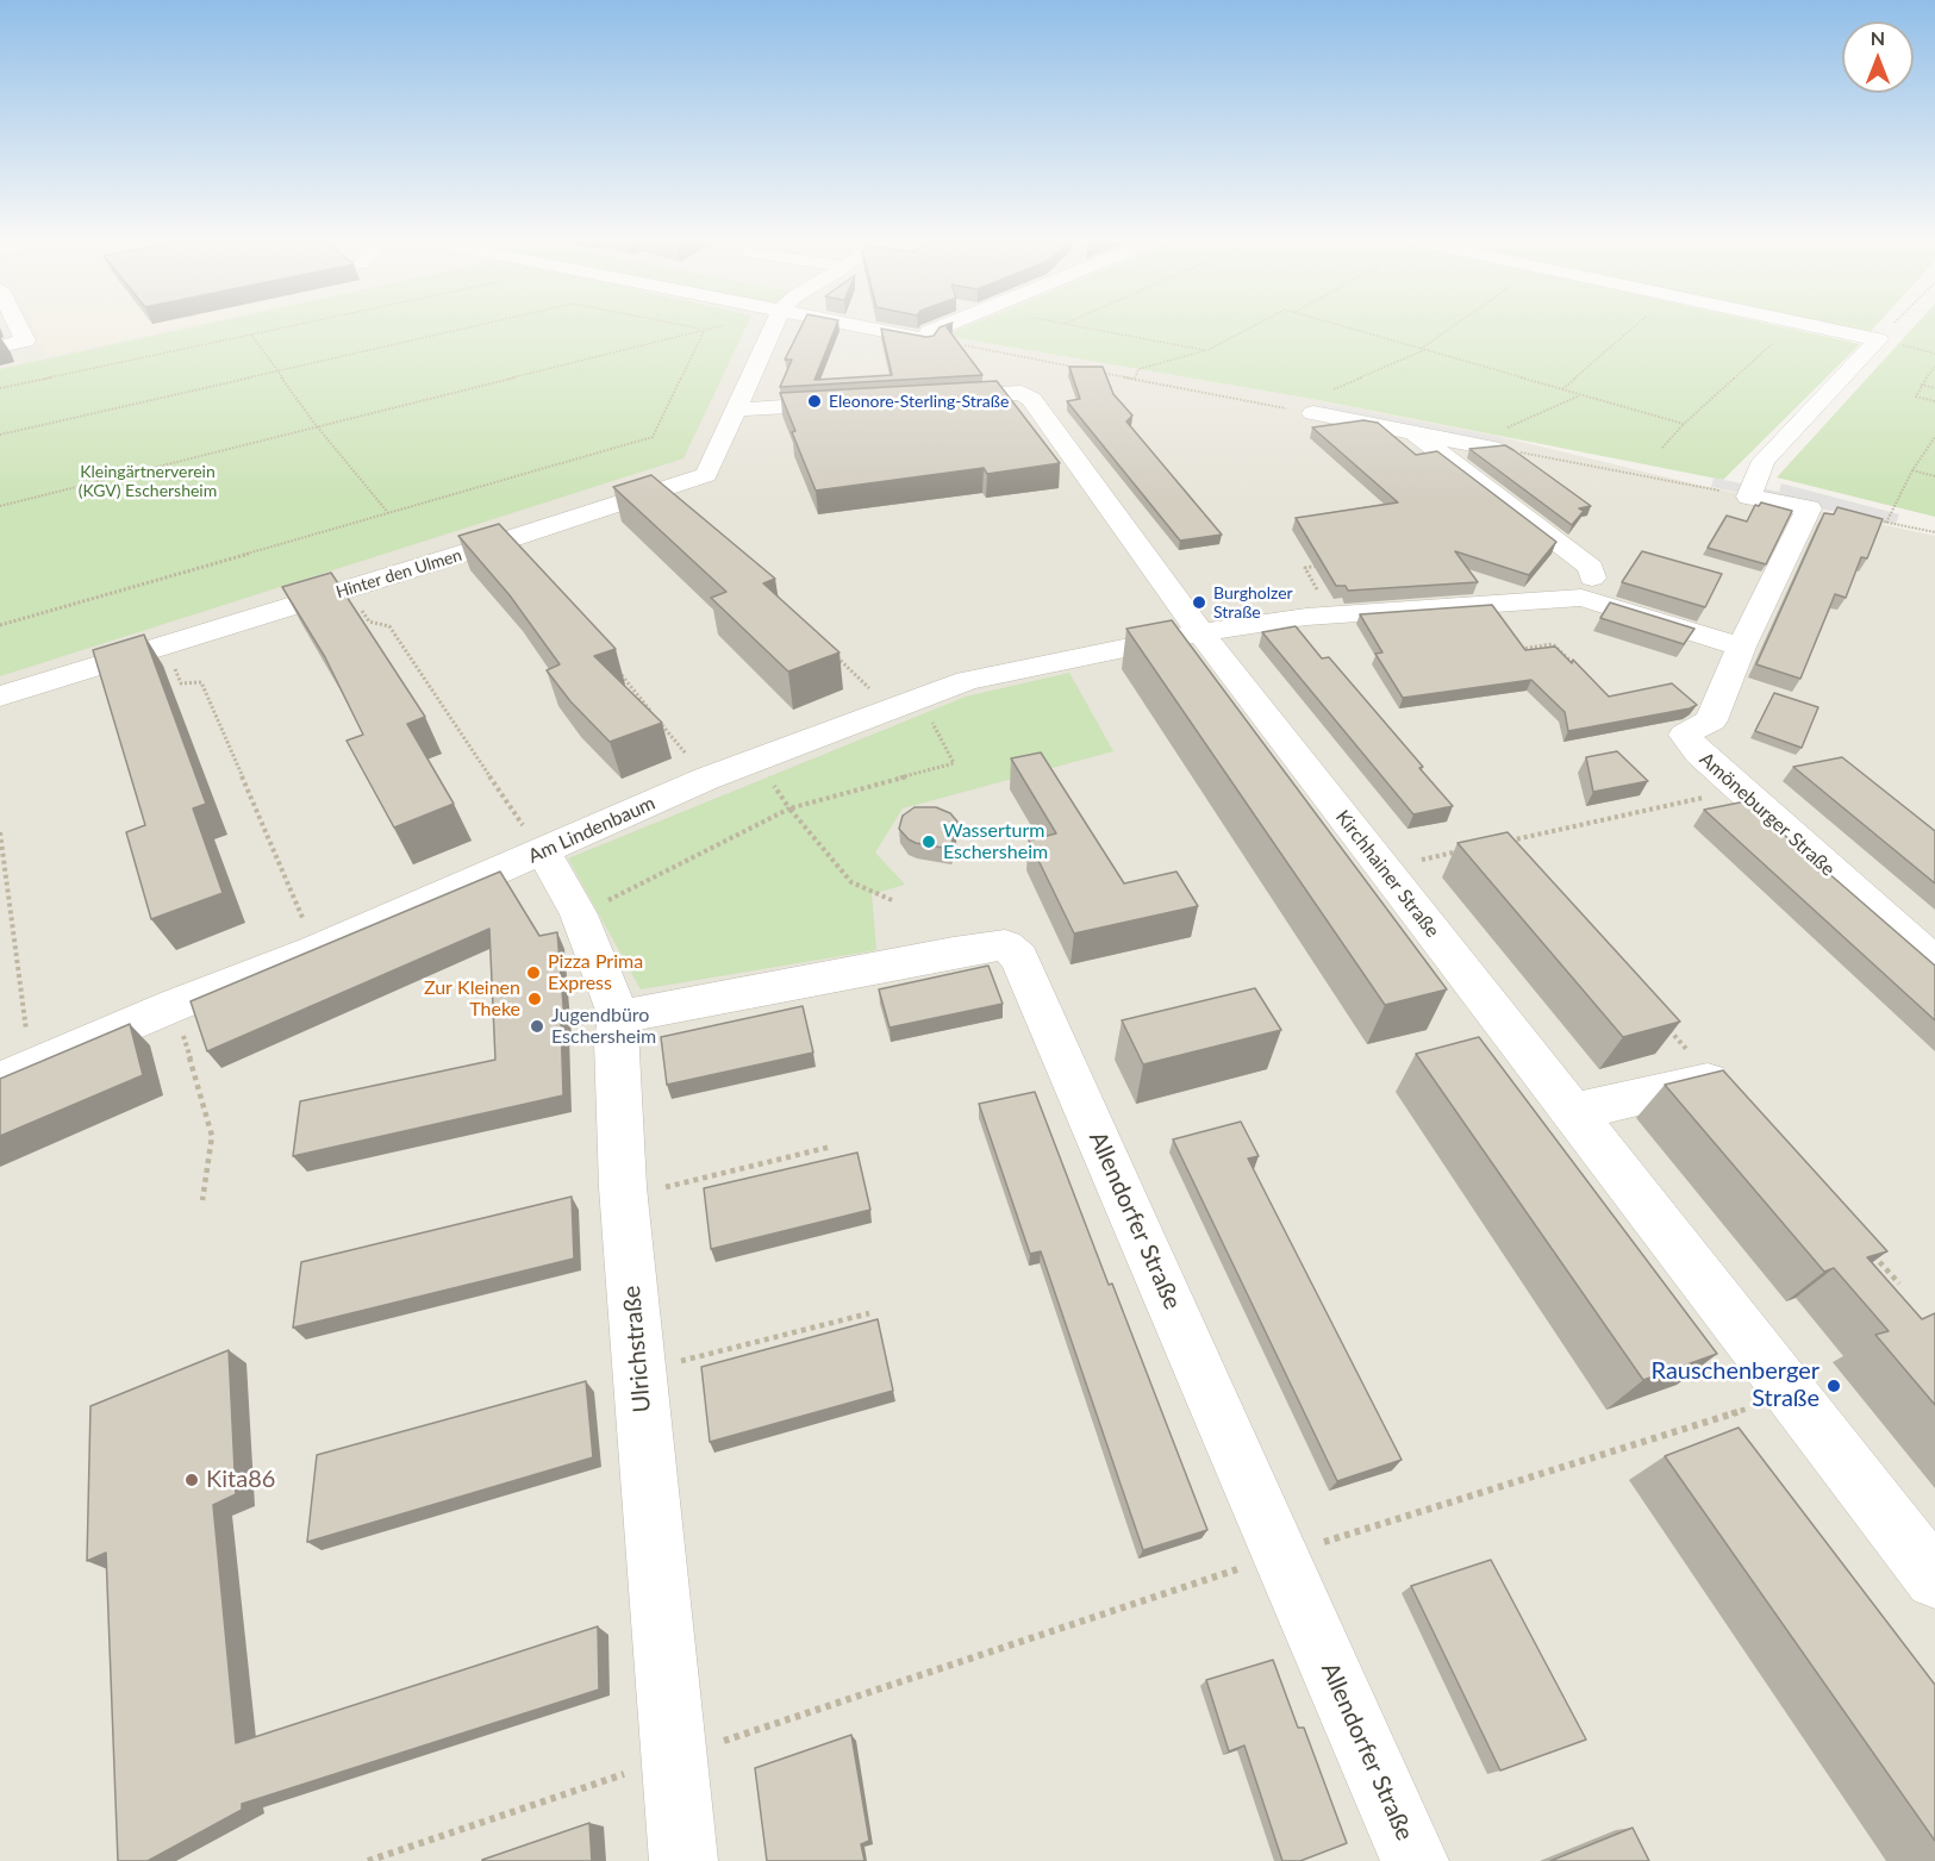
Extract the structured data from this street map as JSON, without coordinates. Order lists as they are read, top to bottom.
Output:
{
  "streets": {
    "street": [
      "Hinter den Ulmen",
      "Amöneburger Straße",
      "Am Lindenbaum",
      "Kirchhainer Straße",
      "Allendorfer Straße",
      "Ulrichstraße"
    ]
  },
  "crossings": [
    ["Am Lindenbaum", "Kirchhainer Straße"],
    ["Am Lindenbaum", "Ulrichstraße"],
    ["Allendorfer Straße", "Ulrichstraße"]
  ],
  "parks": ["Kleingärtnerverein (KGV) Eschersheim"],
  "places": [
    "Eleonore-Sterling-Straße",
    "Burgholzer Straße",
    "Wasserturm Eschersheim",
    "Pizza Prima Express",
    "Zur Kleinen Theke",
    "Jugendbüro Eschersheim",
    "Rauschenberger Straße",
    "Kita86"
  ],
  "north": "top"
}
